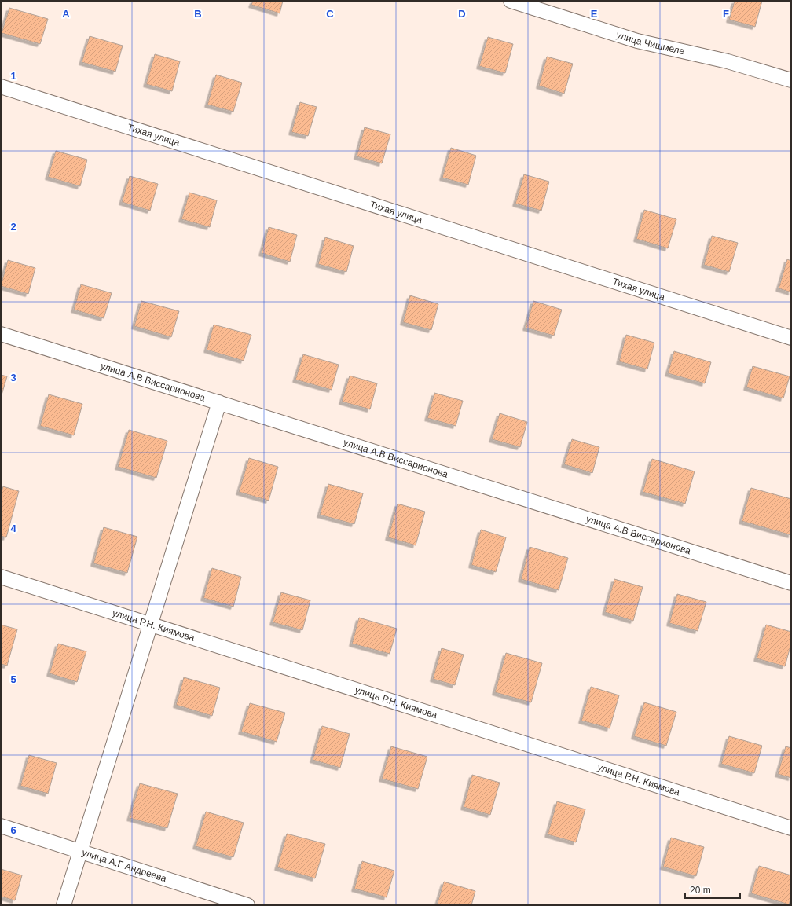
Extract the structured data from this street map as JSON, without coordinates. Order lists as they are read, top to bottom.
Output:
{
  "streets": {
    "street": [
      "улица Чишмеле",
      "Тихая улица",
      "улица А.В Виссарионова",
      "улица Р.Н. Киямова",
      "улица А.Г Андреева"
    ]
  },
  "scale_bar": "20 m",
  "grid": {
    "columns": [
      "A",
      "B",
      "C",
      "D",
      "E",
      "F"
    ],
    "rows": [
      "1",
      "2",
      "3",
      "4",
      "5",
      "6"
    ]
  }
}
